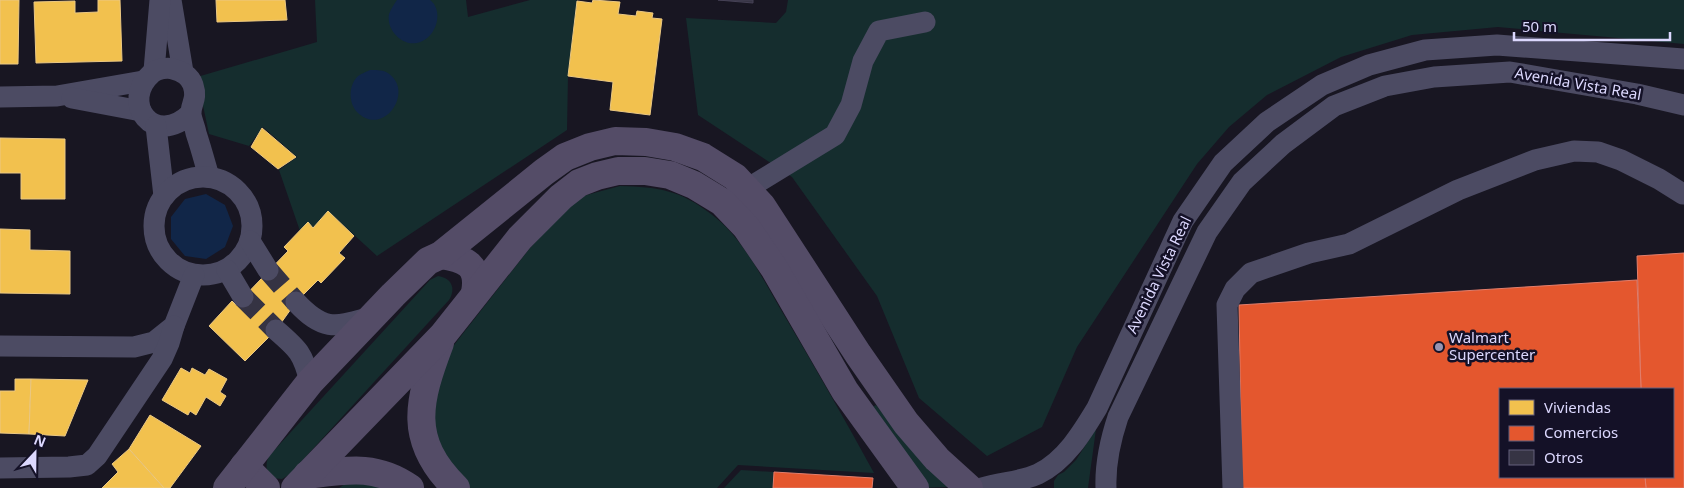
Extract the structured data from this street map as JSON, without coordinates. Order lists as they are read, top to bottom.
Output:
{
  "streets": {
    "street": ["Avenida Vista Real"]
  },
  "places": ["Walmart Supercenter"],
  "legend": ["Viviendas", "Comercios", "Otros"],
  "scale_bar": "50 m",
  "north": "top"
}
